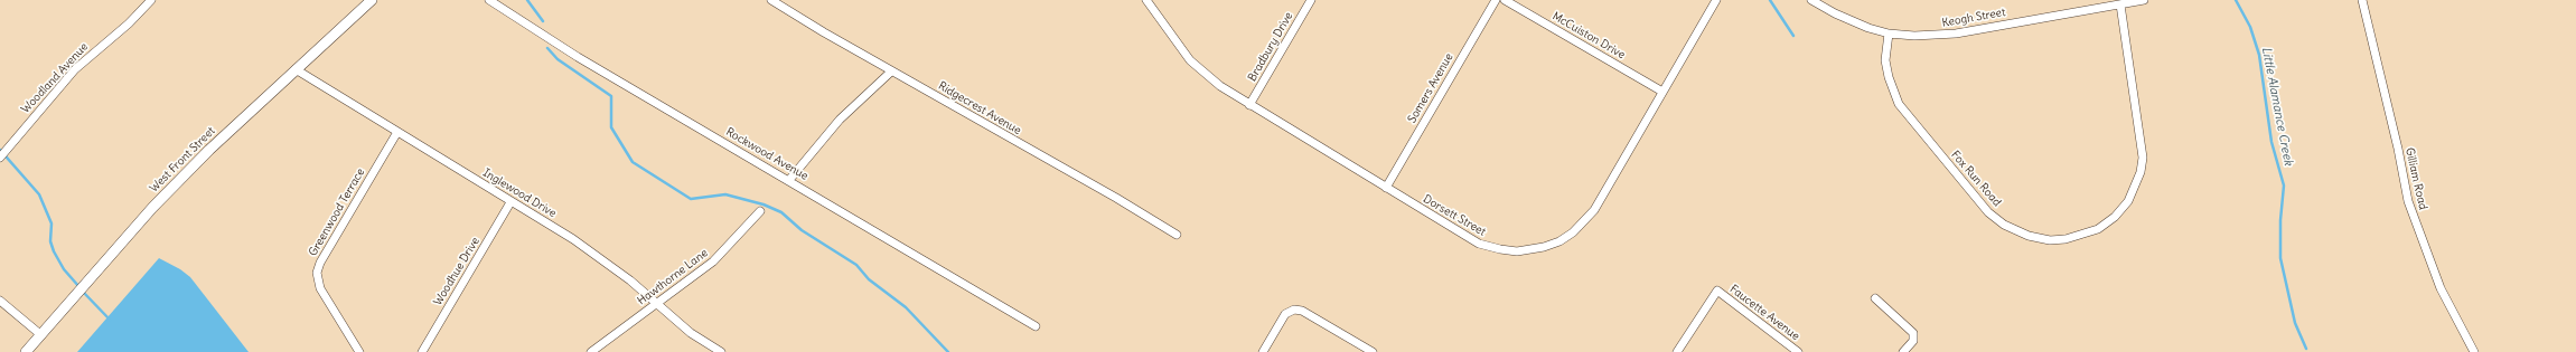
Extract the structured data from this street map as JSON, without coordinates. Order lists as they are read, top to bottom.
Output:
{
  "streets": {
    "street": [
      "Keogh Street",
      "McCuiston Drive",
      "Bradbury Drive",
      "Woodland Avenue",
      "Somers Avenue",
      "Ridgecrest Avenue",
      "Rockwood Avenue",
      "West Front Street",
      "Fox Run Road",
      "Gilliam Road",
      "Inglewood Drive",
      "Greenwood Terrace",
      "Dorsett Street",
      "Woodhue Drive",
      "Hawthorne Lane",
      "Faucette Avenue"
    ]
  },
  "crossings": [
    ["Keogh Street", "Fox Run Road"],
    ["McCuiston Drive", "Dorsett Street"],
    ["Bradbury Drive", "Dorsett Street"],
    ["Somers Avenue", "Dorsett Street"],
    ["West Front Street", "Inglewood Drive"],
    ["Inglewood Drive", "Greenwood Terrace"],
    ["Inglewood Drive", "Woodhue Drive"],
    ["Inglewood Drive", "Hawthorne Lane"]
  ],
  "water": ["Little Alamance Creek"]
}
